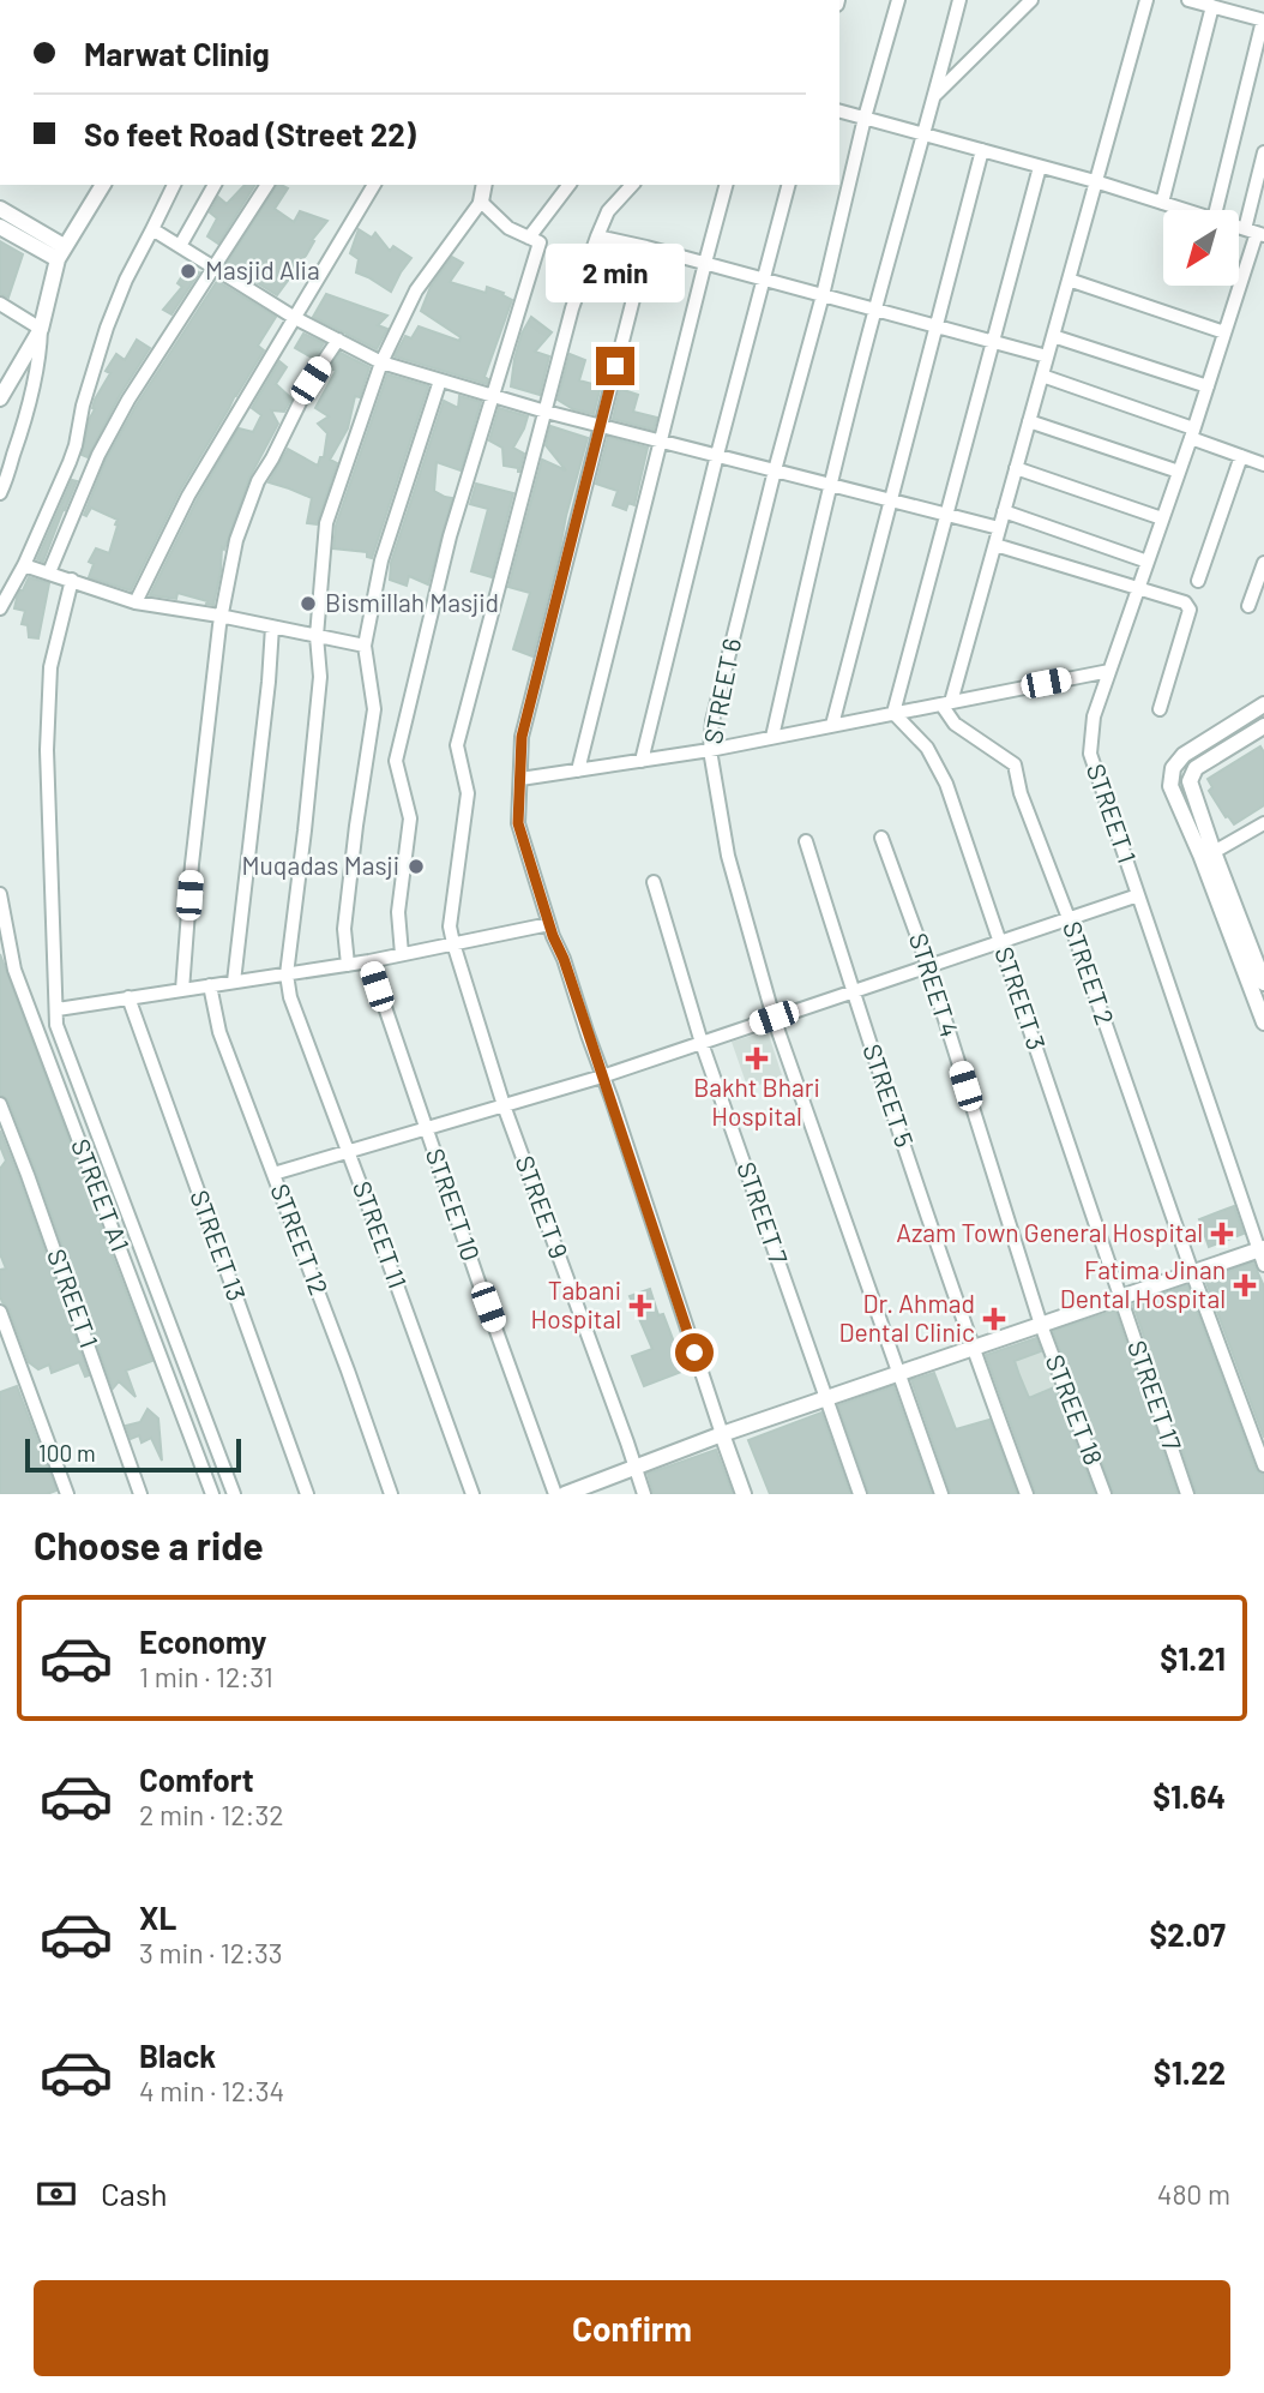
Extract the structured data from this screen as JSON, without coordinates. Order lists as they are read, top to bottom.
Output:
{
  "streets": {
    "street": [
      "STREET 6",
      "STREET 1",
      "STREET 2",
      "STREET 4",
      "STREET 3",
      "STREET 5",
      "STREET A1",
      "STREET 10",
      "STREET 9",
      "STREET 7",
      "STREET 11",
      "STREET 12",
      "STREET 13",
      "STREET 17",
      "STREET 18"
    ]
  },
  "crossings": [
    ["STREET 4", "STREET 18"],
    ["STREET 3", "STREET 17"]
  ],
  "places": {
    "other": ["Masjid Alia", "Bismillah Masjid", "Muqadas Masji"],
    "health": [
      "Bakht Bhari Hospital",
      "Azam Town General Hospital",
      "Fatima Jinan Dental Hospital",
      "Tabani Hospital",
      "Dr. Ahmad Dental Clinic"
    ]
  },
  "scale_bar": "100 m",
  "north": "bottom left",
  "page": {
    "banner": ["Marwat Clinig", "So feet Road (Street 22)"],
    "bubble": "2 min",
    "scale": "100 m",
    "heading": "Choose a ride",
    "list": [
      {
        "name": "Economy",
        "note": "1 min · 12:31",
        "value": "$1.21"
      },
      {
        "name": "Comfort",
        "note": "2 min · 12:32",
        "value": "$1.64"
      },
      {
        "name": "XL",
        "note": "3 min · 12:33",
        "value": "$2.07"
      },
      {
        "name": "Black",
        "note": "4 min · 12:34",
        "value": "$1.22"
      }
    ],
    "pay": ["Cash", "480 m"],
    "buttons": "Confirm"
  }
}
